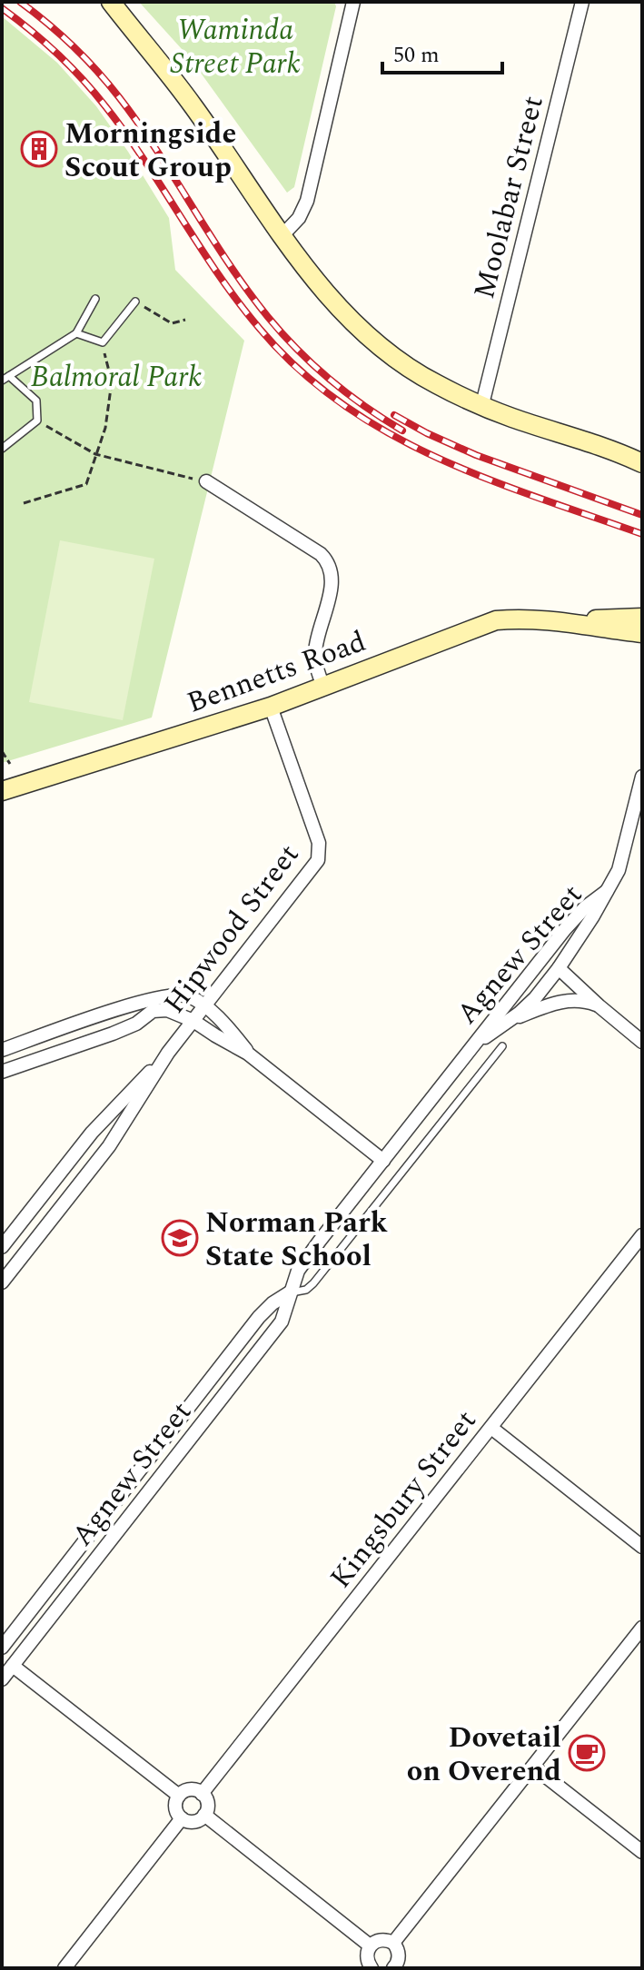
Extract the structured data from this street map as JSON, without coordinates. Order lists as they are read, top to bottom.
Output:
{
  "streets": {
    "main road": ["Bennetts Road"],
    "street": [
      "Moolabar Street",
      "Hipwood Street",
      "Agnew Street",
      "Kingsbury Street"
    ]
  },
  "crossings": [
    ["Bennetts Road", "Hipwood Street"]
  ],
  "parks": ["Waminda Street Park", "Balmoral Park"],
  "places": {
    "building": ["Morningside Scout Group"],
    "school or university": ["Norman Park State School"],
    "cafe": ["Dovetail on Overend"]
  },
  "scale_bar": "50 m"
}
